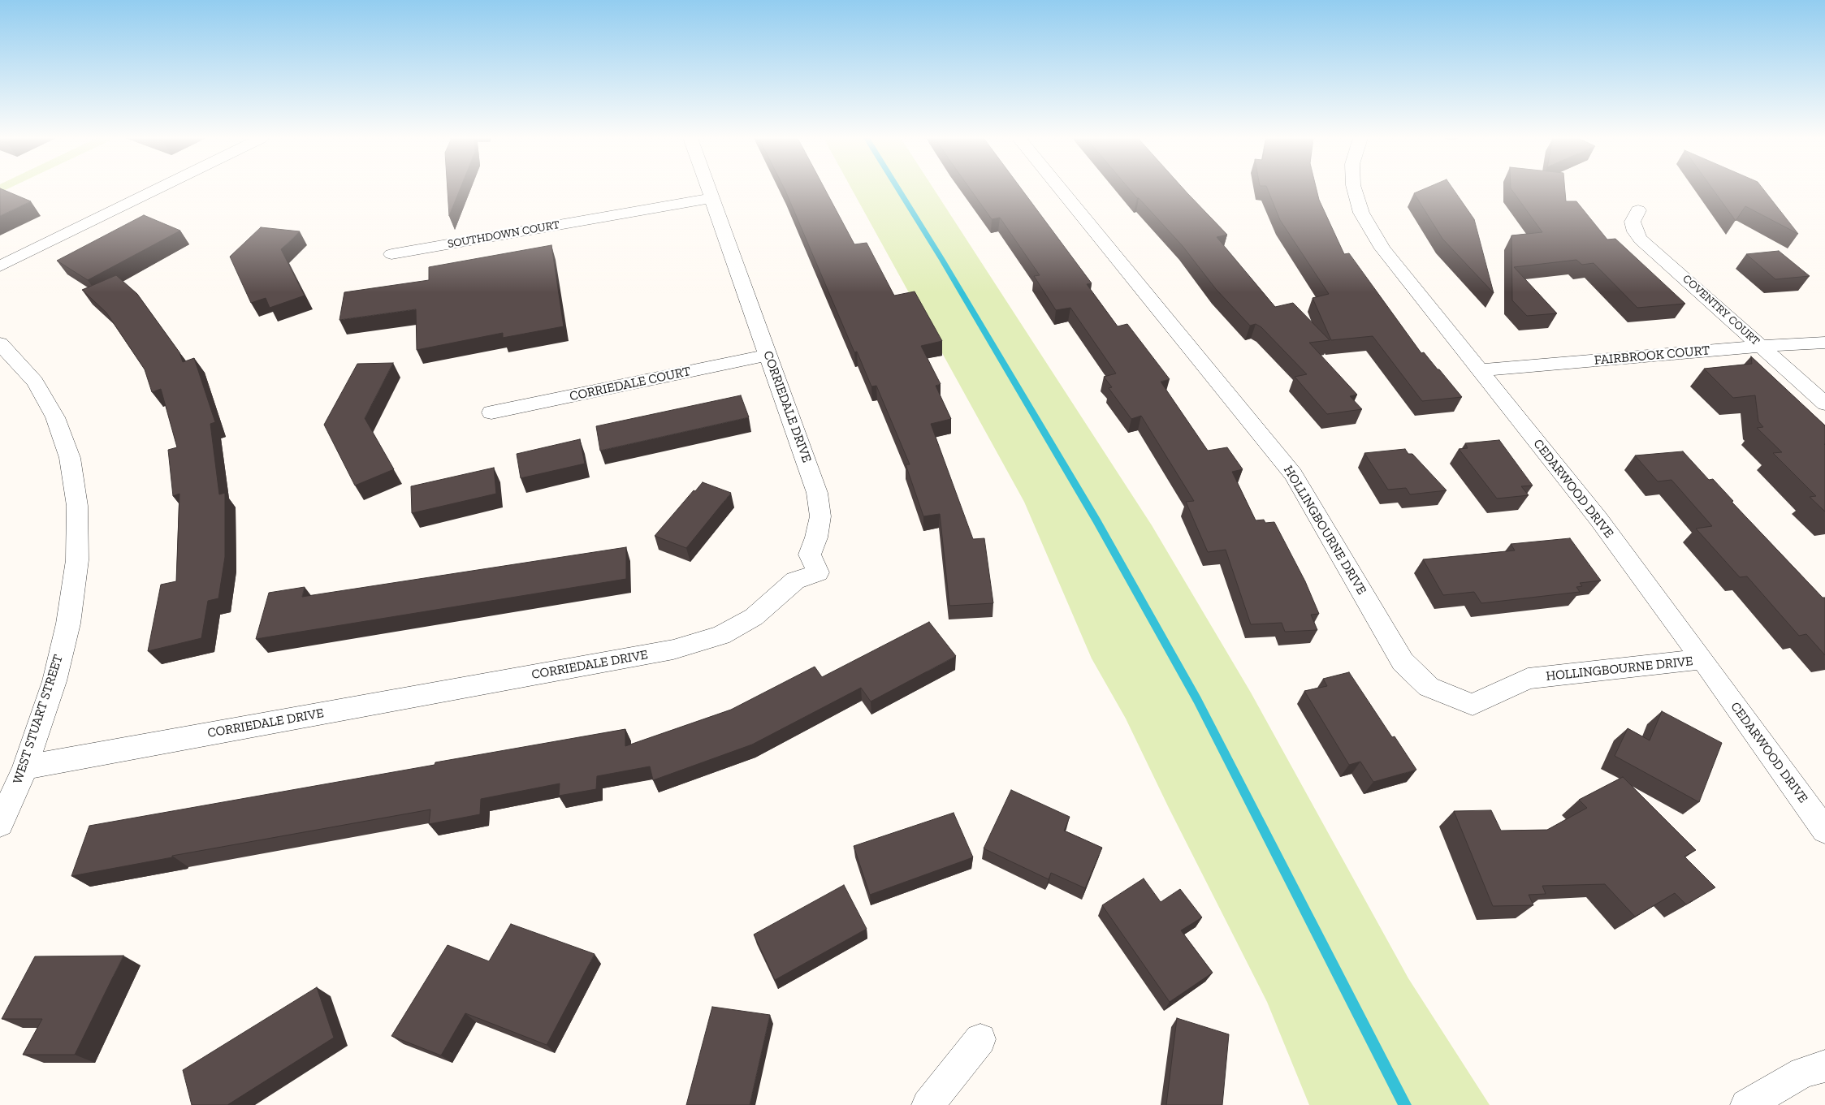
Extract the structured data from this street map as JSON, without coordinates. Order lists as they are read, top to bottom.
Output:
{
  "streets": {
    "street": [
      "SOUTHDOWN COURT",
      "COVENTRY COURT",
      "FAIRBROOK COURT",
      "CORRIEDALE COURT",
      "CORRIEDALE DRIVE",
      "CEDARWOOD DRIVE",
      "HOLLINGBOURNE DRIVE",
      "WEST STUART STREET"
    ]
  },
  "crossings": [
    ["SOUTHDOWN COURT", "CORRIEDALE DRIVE"],
    ["COVENTRY COURT", "FAIRBROOK COURT"],
    ["FAIRBROOK COURT", "CEDARWOOD DRIVE"],
    ["CORRIEDALE COURT", "CORRIEDALE DRIVE"],
    ["CORRIEDALE DRIVE", "WEST STUART STREET"],
    ["CEDARWOOD DRIVE", "HOLLINGBOURNE DRIVE"]
  ]
}
